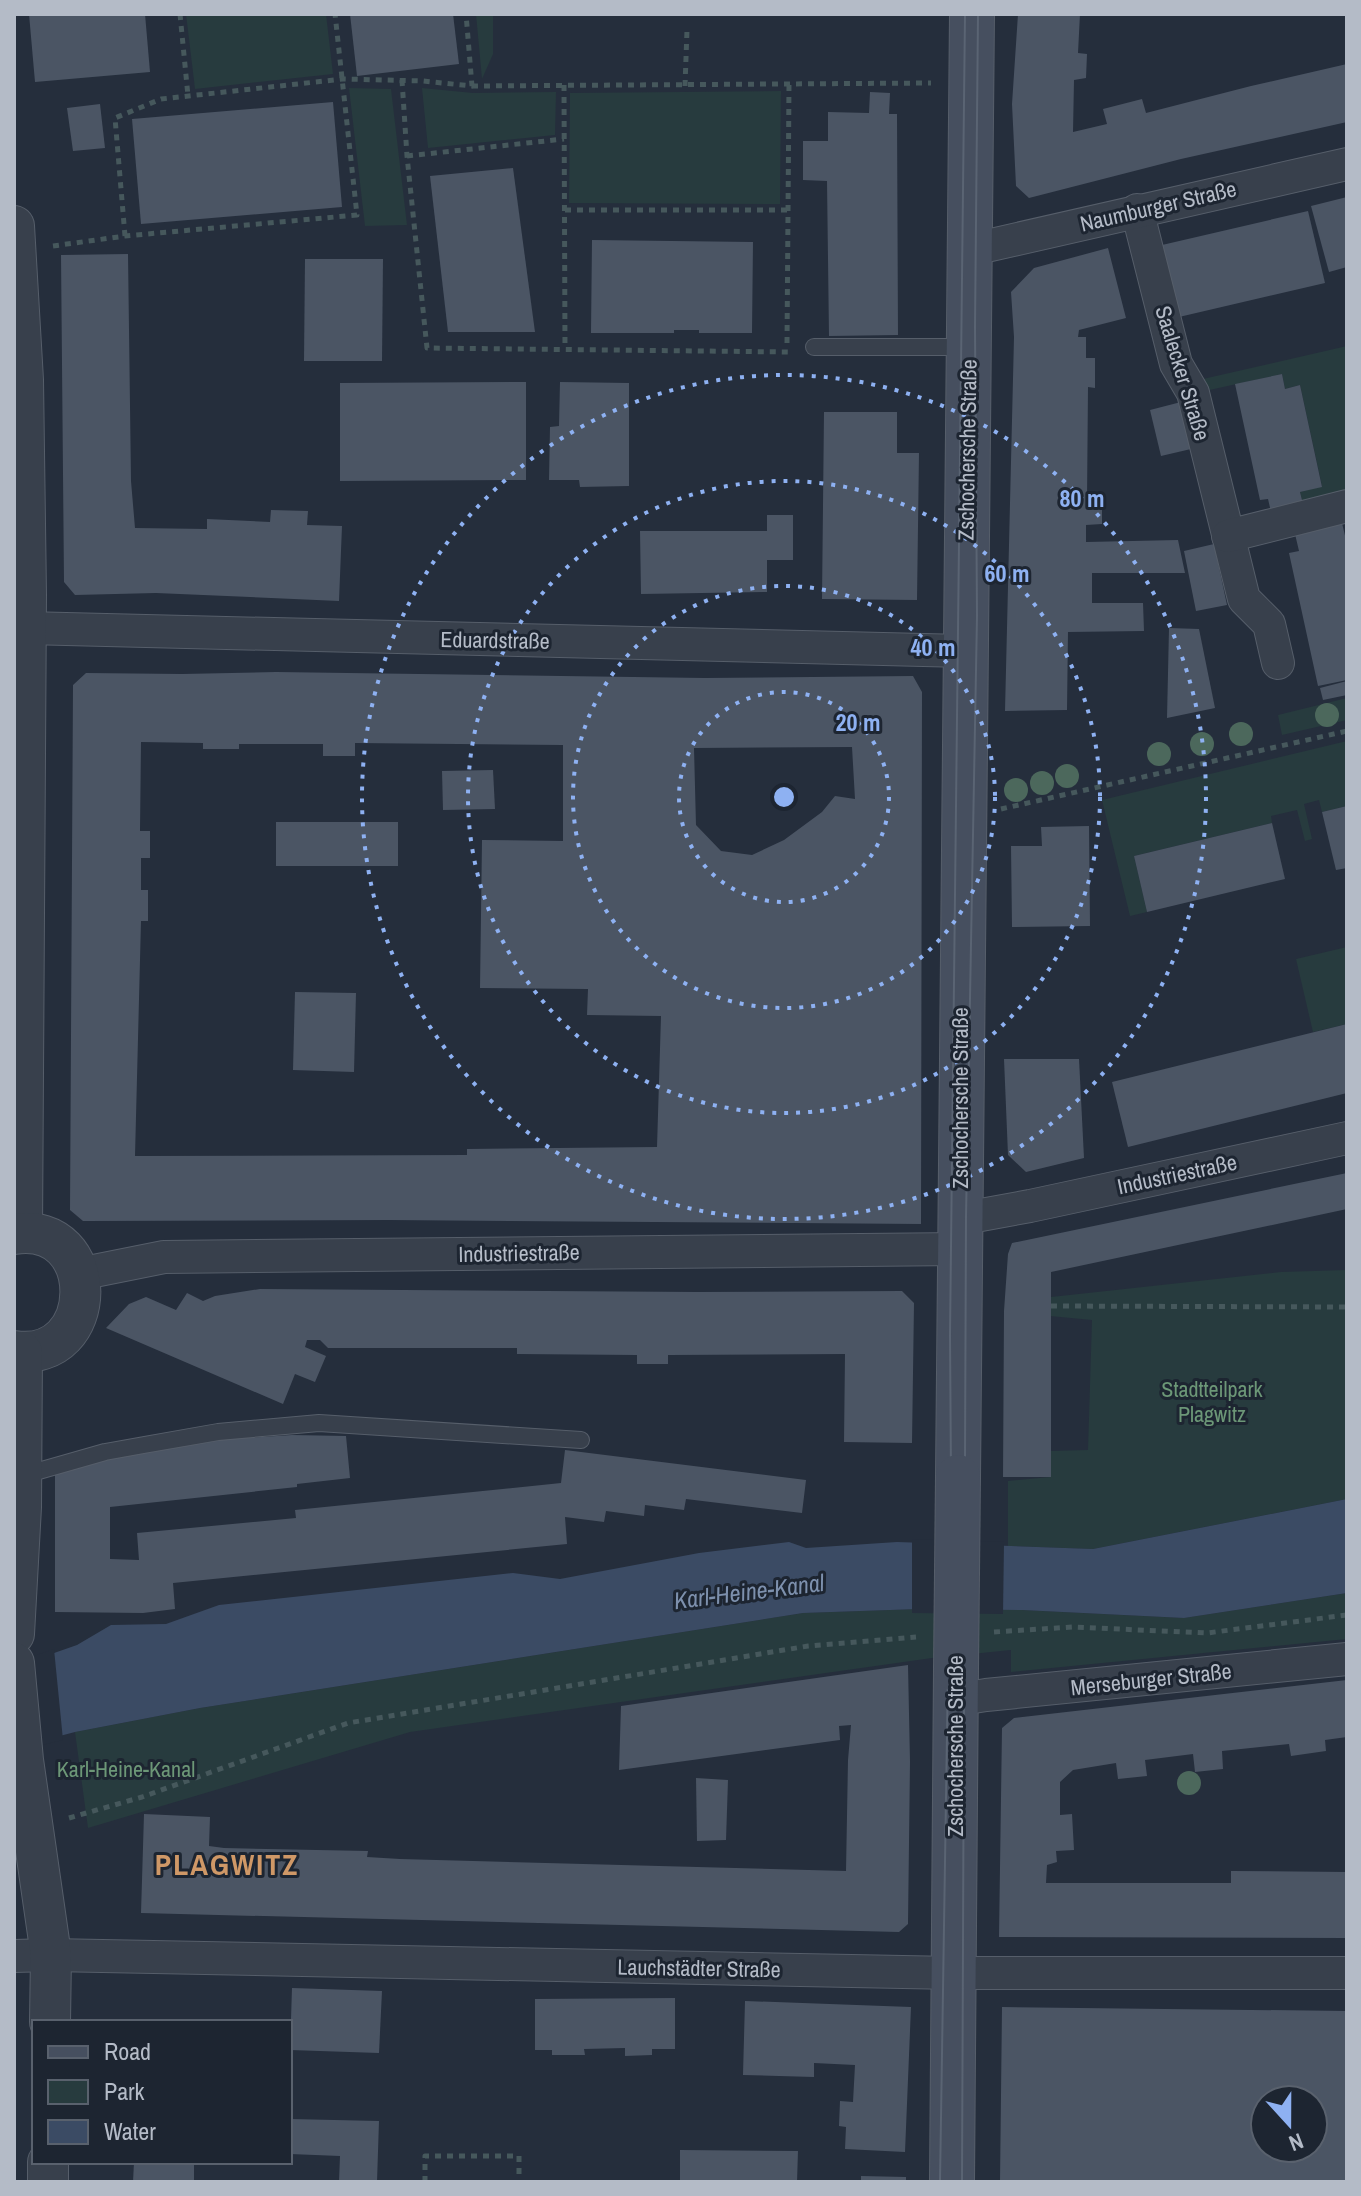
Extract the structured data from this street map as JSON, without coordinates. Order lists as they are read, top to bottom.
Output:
{
  "streets": {
    "main road": ["Zschochersche Straße"],
    "street": [
      "Naumburger Straße",
      "Saalecker Straße",
      "Eduardstraße",
      "Industriestraße",
      "Merseburger Straße",
      "Lauchstädter Straße"
    ]
  },
  "crossings": [
    ["Naumburger Straße", "Saalecker Straße"],
    ["Naumburger Straße", "Zschochersche Straße"],
    ["Zschochersche Straße", "Eduardstraße"],
    ["Zschochersche Straße", "Industriestraße"],
    ["Zschochersche Straße", "Merseburger Straße"],
    ["Zschochersche Straße", "Lauchstädter Straße"]
  ],
  "districts": ["PLAGWITZ"],
  "water": ["Karl-Heine-Kanal"],
  "parks": ["Stadtteilpark Plagwitz", "Karl-Heine-Kanal"],
  "legend": ["Road", "Park", "Water"],
  "north": "bottom",
  "rings": [
    "80 m",
    "60 m",
    "40 m",
    "20 m"
  ]
}
